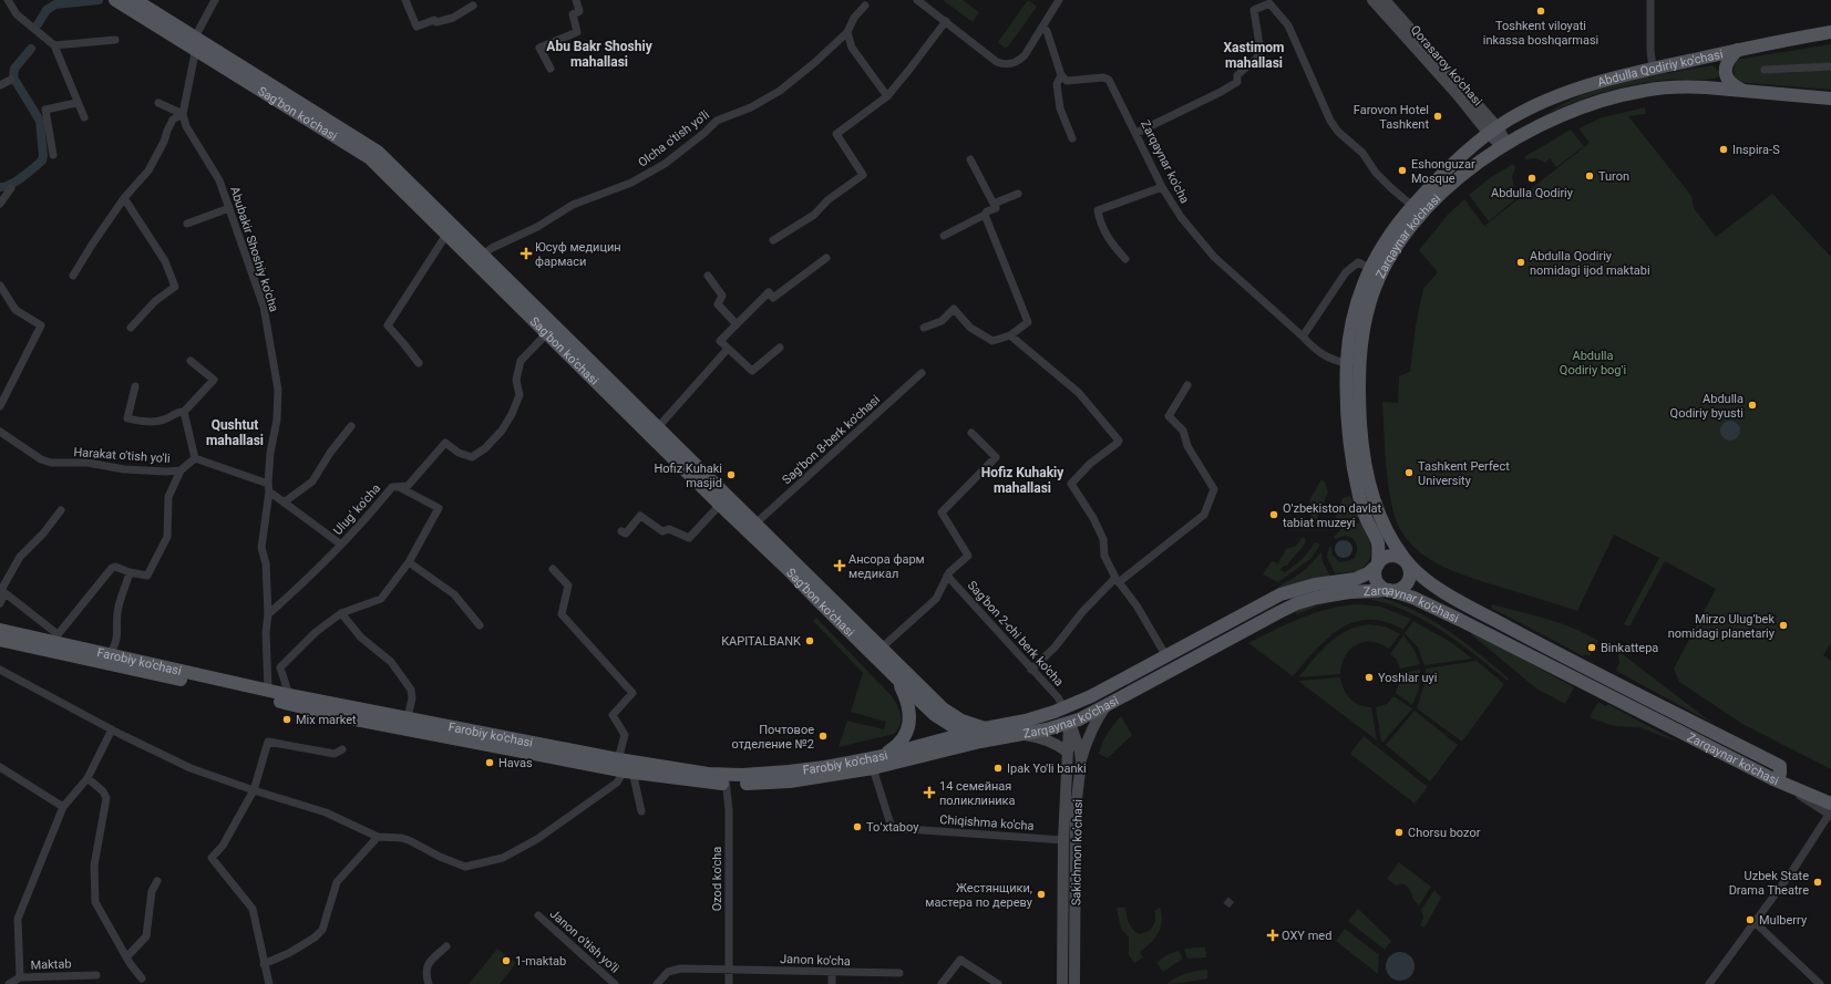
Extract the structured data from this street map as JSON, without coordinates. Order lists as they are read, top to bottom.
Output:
{
  "streets": {
    "main road": [
      "Qorasaroy ko'chasi",
      "Abdulla Qodiriy ko'chasi",
      "Sag’bon ko’chasi",
      "Zarqaynar ko'chasi",
      "Farobiy ko'chasi",
      "Sakichmon ko'chasi"
    ],
    "street": [
      "Olcha o'tish yo'li",
      "Zarqaynar ko'cha",
      "Abubakir Shoshiy ko'cha",
      "Sag'bon 8-berk ko'chasi",
      "Harakat o'tish yo'li",
      "Ulug' ko'cha",
      "Sag'bon 2-chi berk ko'cha",
      "Chiqishma ko'cha",
      "Ozod ko'cha",
      "Janon o'tish yo'li",
      "Janon ko'cha",
      "Maktab"
    ]
  },
  "crossings": [
    ["Qorasaroy ko'chasi", "Abdulla Qodiriy ko'chasi"],
    ["Qorasaroy ko'chasi", "Zarqaynar ko'chasi"],
    ["Abdulla Qodiriy ko'chasi", "Zarqaynar ko'chasi"],
    ["Sag’bon ko’chasi", "Olcha o'tish yo'li"],
    ["Sag’bon ko’chasi", "Zarqaynar ko'chasi"],
    ["Sag’bon ko’chasi", "Sag'bon 8-berk ko'chasi"],
    ["Sag’bon ko’chasi", "Ulug' ko'cha"],
    ["Sag’bon ko’chasi", "Farobiy ko'chasi"],
    ["Zarqaynar ko'cha", "Zarqaynar ko'chasi"],
    ["Zarqaynar ko'chasi", "Sag'bon 2-chi berk ko'cha"],
    ["Zarqaynar ko'chasi", "Farobiy ko'chasi"],
    ["Zarqaynar ko'chasi", "Sakichmon ko'chasi"],
    ["Abubakir Shoshiy ko'cha", "Ulug' ko'cha"],
    ["Abubakir Shoshiy ko'cha", "Farobiy ko'chasi"],
    ["Sag'bon 2-chi berk ko'cha", "Sakichmon ko'chasi"],
    ["Farobiy ko'chasi", "Chiqishma ko'cha"],
    ["Farobiy ko'chasi", "Ozod ko'cha"],
    ["Chiqishma ko'cha", "Sakichmon ko'chasi"],
    ["Ozod ko'cha", "Janon ko'cha"]
  ],
  "districts": [
    "Abu Bakr Shoshiy mahallasi",
    "Xastimom mahallasi",
    "Qushtut mahallasi",
    "Hofiz Kuhakiy mahallasi"
  ],
  "parks": ["Abdulla Qodiriy bog'i"],
  "places": {
    "other": [
      "Toshkent viloyati inkassa boshqarmasi",
      "Farovon Hotel Tashkent",
      "Inspira-S",
      "Eshonguzar Mosque",
      "Turon",
      "Abdulla Qodiriy",
      "Abdulla Qodiriy nomidagi ijod maktabi",
      "Abdulla Qodiriy byusti",
      "Tashkent Perfect University",
      "Hofiz Kuhaki masjid",
      "O'zbekiston davlat tabiat muzeyi",
      "Mirzo Ulug'bek nomidagi planetariy",
      "KAPITALBANK",
      "Binkattepa",
      "Yoshlar uyi",
      "Mix market",
      "Почтовое отделение №2",
      "Havas",
      "Ipak Yo'li banki",
      "Toʻxtaboy",
      "Chorsu bozor",
      "Uzbek State Drama Theatre",
      "Жестянщики, мастера по дереву",
      "Mulberry",
      "1-maktab"
    ],
    "health": [
      "Юсуф медицин фармаси",
      "Ансора фарм медикал",
      "14 семейная поликлиника",
      "OXY med"
    ]
  }
}
